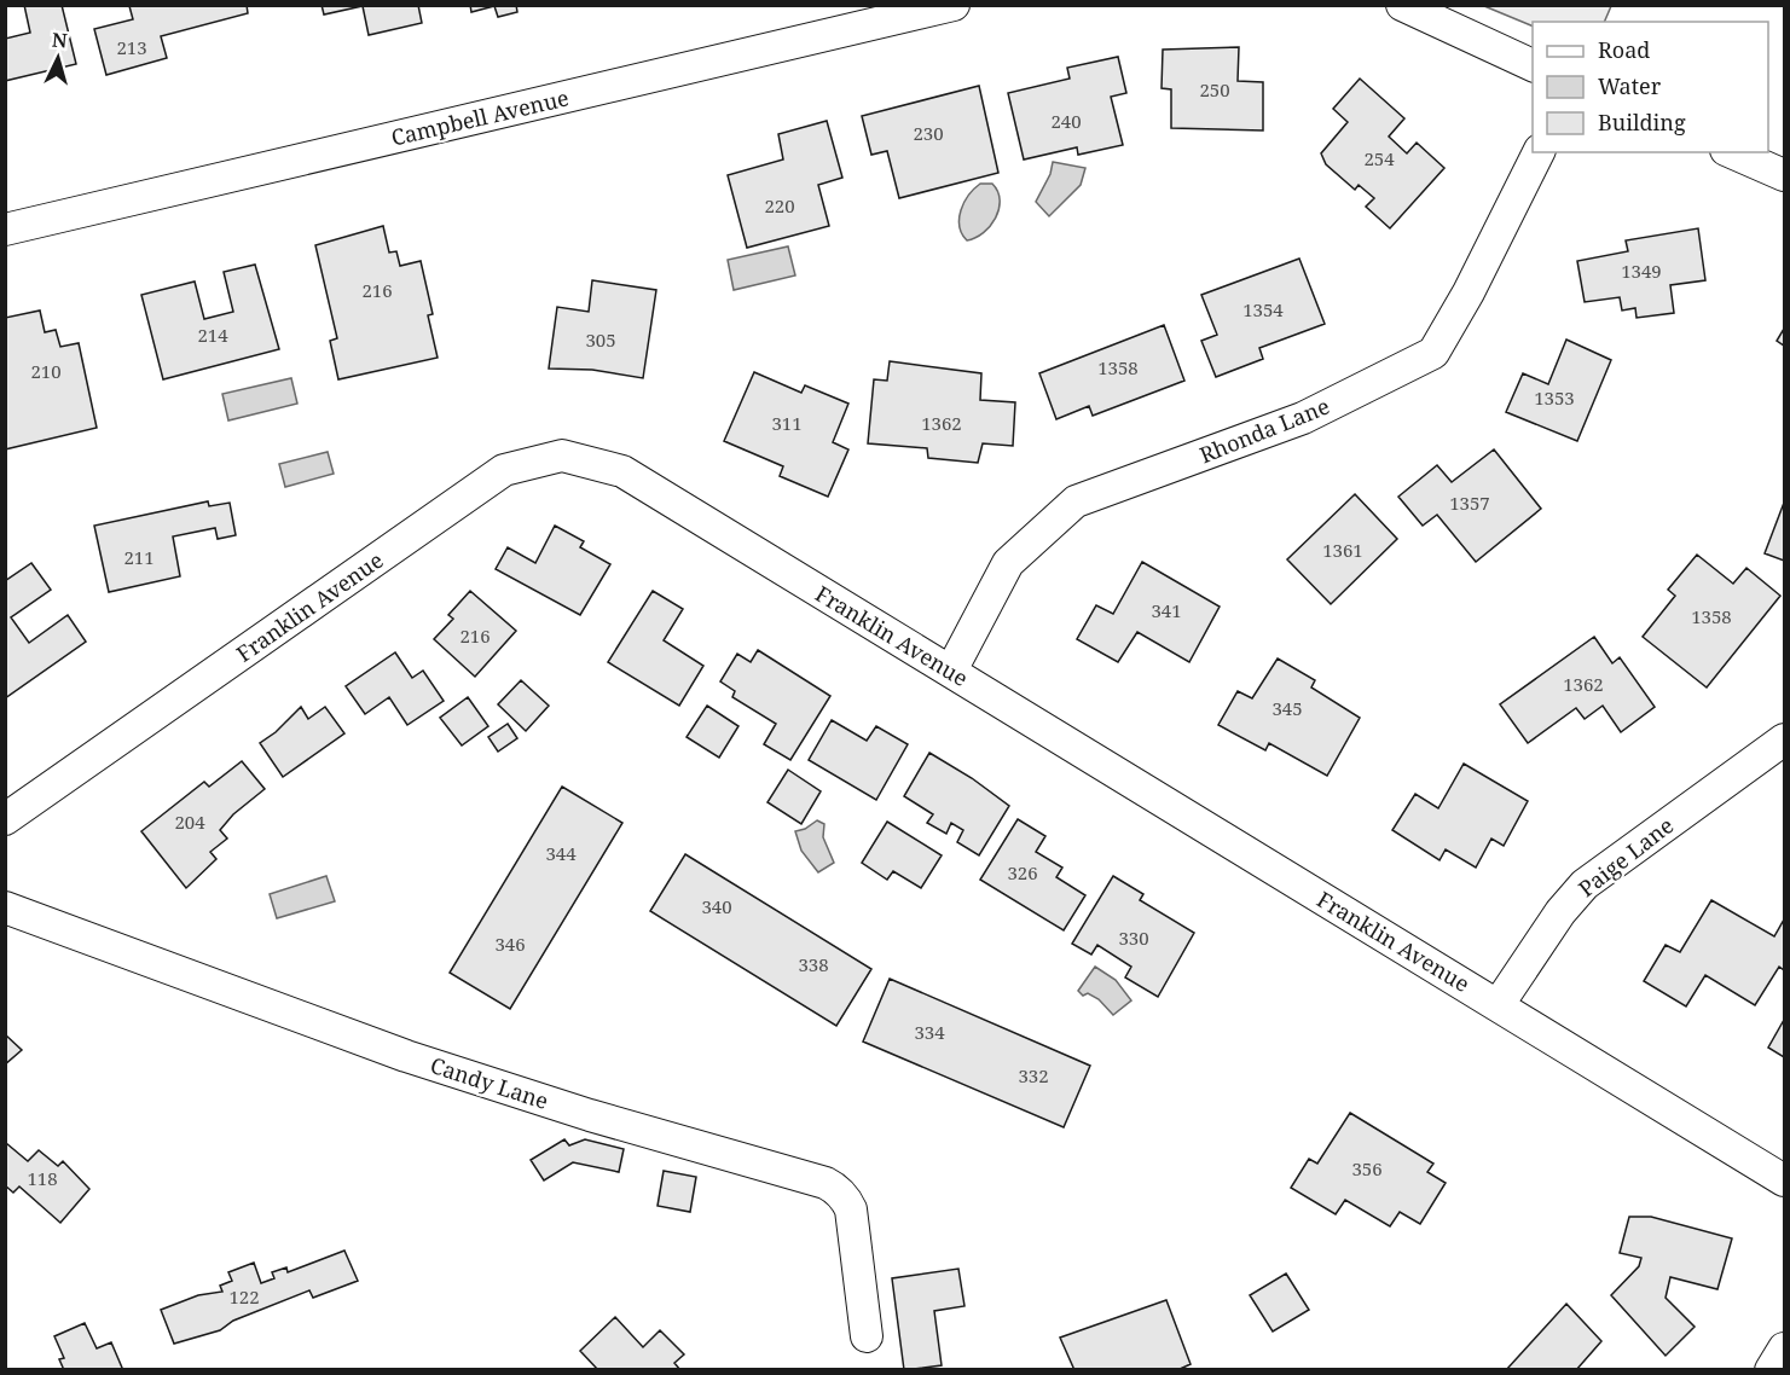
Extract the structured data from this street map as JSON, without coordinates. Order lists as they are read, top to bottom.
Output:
{
  "streets": {
    "street": [
      "Campbell Avenue",
      "Rhonda Lane",
      "Franklin Avenue",
      "Paige Lane",
      "Candy Lane"
    ]
  },
  "crossings": [
    ["Rhonda Lane", "Franklin Avenue"],
    ["Franklin Avenue", "Paige Lane"]
  ],
  "house_numbers": [
    "213",
    "250",
    "240",
    "230",
    "254",
    "220",
    "1349",
    "216",
    "1354",
    "214",
    "305",
    "1358",
    "210",
    "1353",
    "311",
    "1362",
    "1357",
    "1361",
    "211",
    "341",
    "1358",
    "216",
    "1362",
    "345",
    "204",
    "344",
    "326",
    "340",
    "330",
    "346",
    "338",
    "334",
    "332",
    "356",
    "118",
    "122"
  ],
  "legend": ["Road", "Water", "Building"],
  "north": "top"
}
